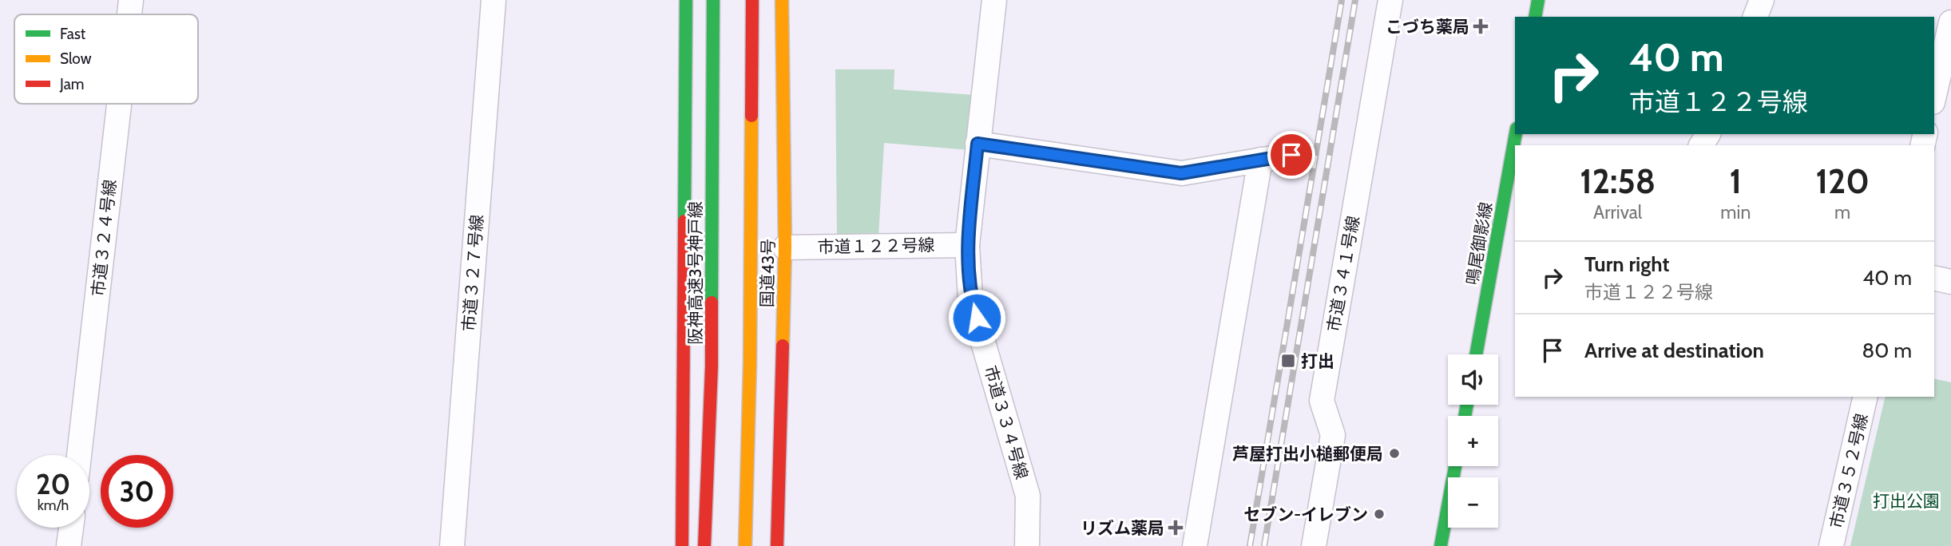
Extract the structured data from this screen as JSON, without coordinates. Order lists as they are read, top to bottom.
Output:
{
  "streets": {
    "main road": ["鳴尾御影線", "阪神高速3号神戸線", "国道43号"],
    "street": [
      "市道３２４号線",
      "市道１２２号線",
      "市道３２７号線",
      "市道３４１号線",
      "市道３３４号線",
      "市道３５２号線"
    ]
  },
  "crossings": [
    ["市道１２２号線", "国道43号"],
    ["市道１２２号線", "市道３３４号線"]
  ],
  "parks": ["打出公園"],
  "places": {
    "health": ["こづち薬局", "リズム薬局"],
    "transit": ["打出"],
    "other": ["芦屋打出小槌郵便局", "セブン-イレブン"]
  },
  "legend": ["Fast", "Slow", "Jam"],
  "page": {
    "turn": ["40 m", "市道１２２号線"],
    "eta": [
      "12:58",
      "Arrival",
      "1",
      "min",
      "120",
      "m"
    ],
    "list": [
      {
        "name": "Turn right",
        "note": "市道１２２号線",
        "value": "40 m"
      },
      {
        "name": "Arrive at destination",
        "value": "80 m"
      }
    ],
    "map_buttons": ["+", "−"],
    "speed": "20 km/h",
    "limit": "30"
  }
}
